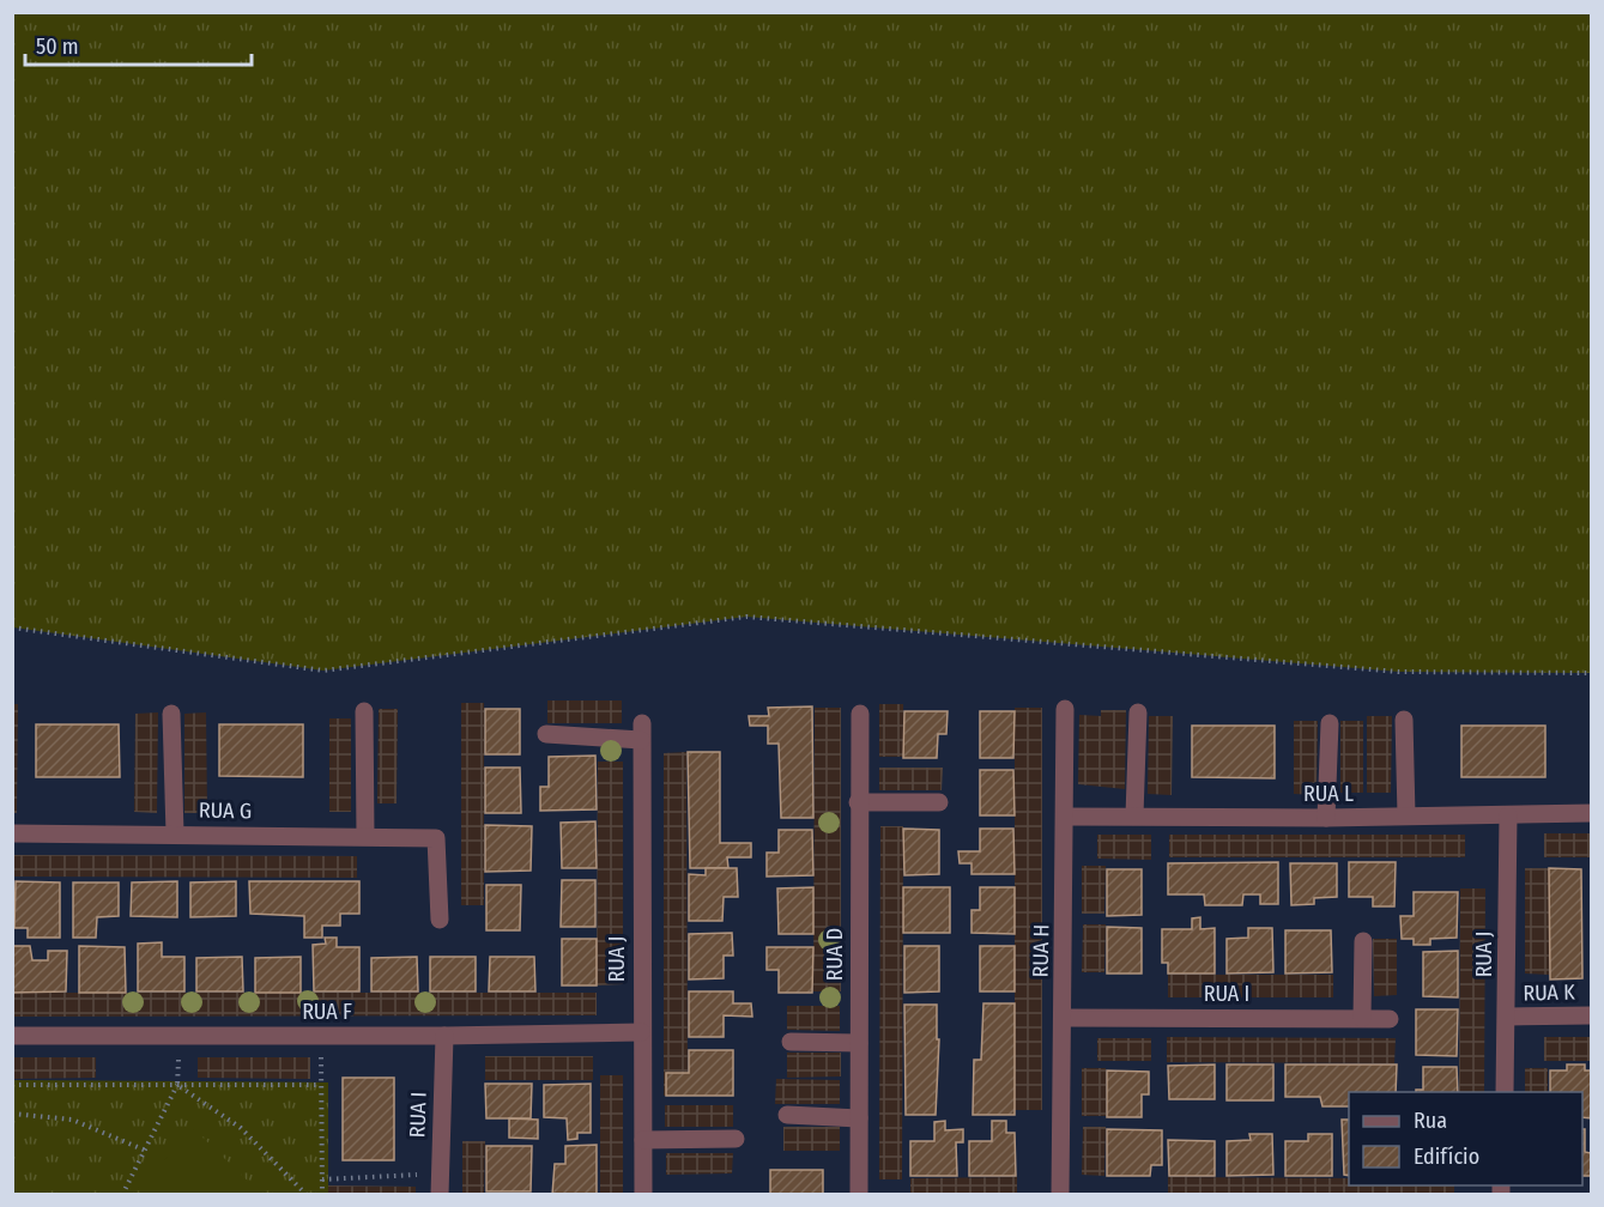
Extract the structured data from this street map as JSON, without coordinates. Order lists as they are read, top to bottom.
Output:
{
  "streets": {
    "street": [
      "RUA L",
      "RUA G",
      "RUA H",
      "RUA D",
      "RUA J",
      "RUA K",
      "RUA I",
      "RUA F"
    ]
  },
  "crossings": [
    ["RUA L", "RUA H"],
    ["RUA L", "RUA J"],
    ["RUA H", "RUA I"],
    ["RUA J", "RUA K"],
    ["RUA J", "RUA F"],
    ["RUA I", "RUA F"]
  ],
  "legend": ["Rua", "Edifício"],
  "scale_bar": "50 m"
}
